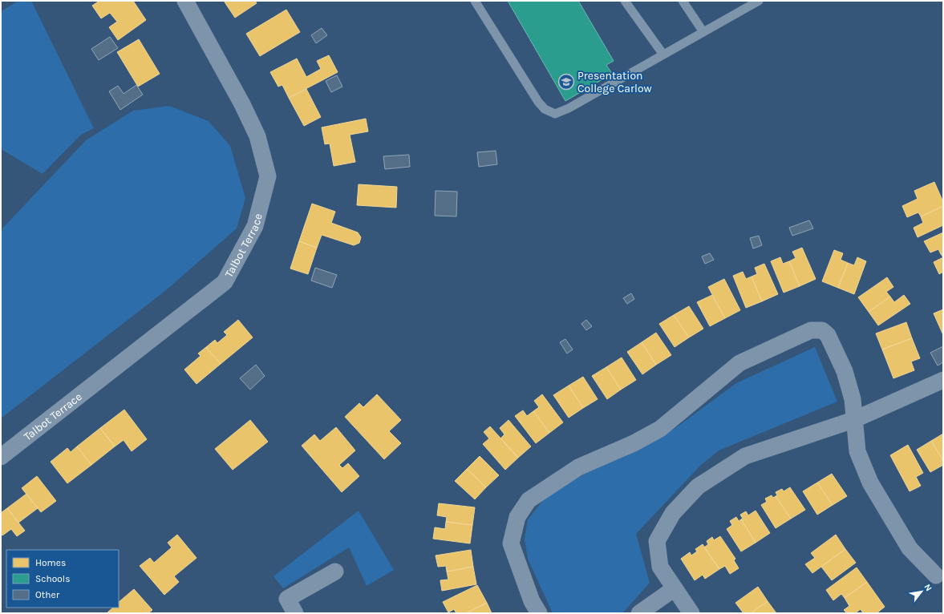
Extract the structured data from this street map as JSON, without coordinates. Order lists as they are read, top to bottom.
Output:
{
  "streets": {
    "street": ["Talbot Terrace"]
  },
  "places": {
    "school or university": ["Presentation College Carlow"]
  },
  "legend": ["Homes", "Schools", "Other"],
  "north": "top right"
}
